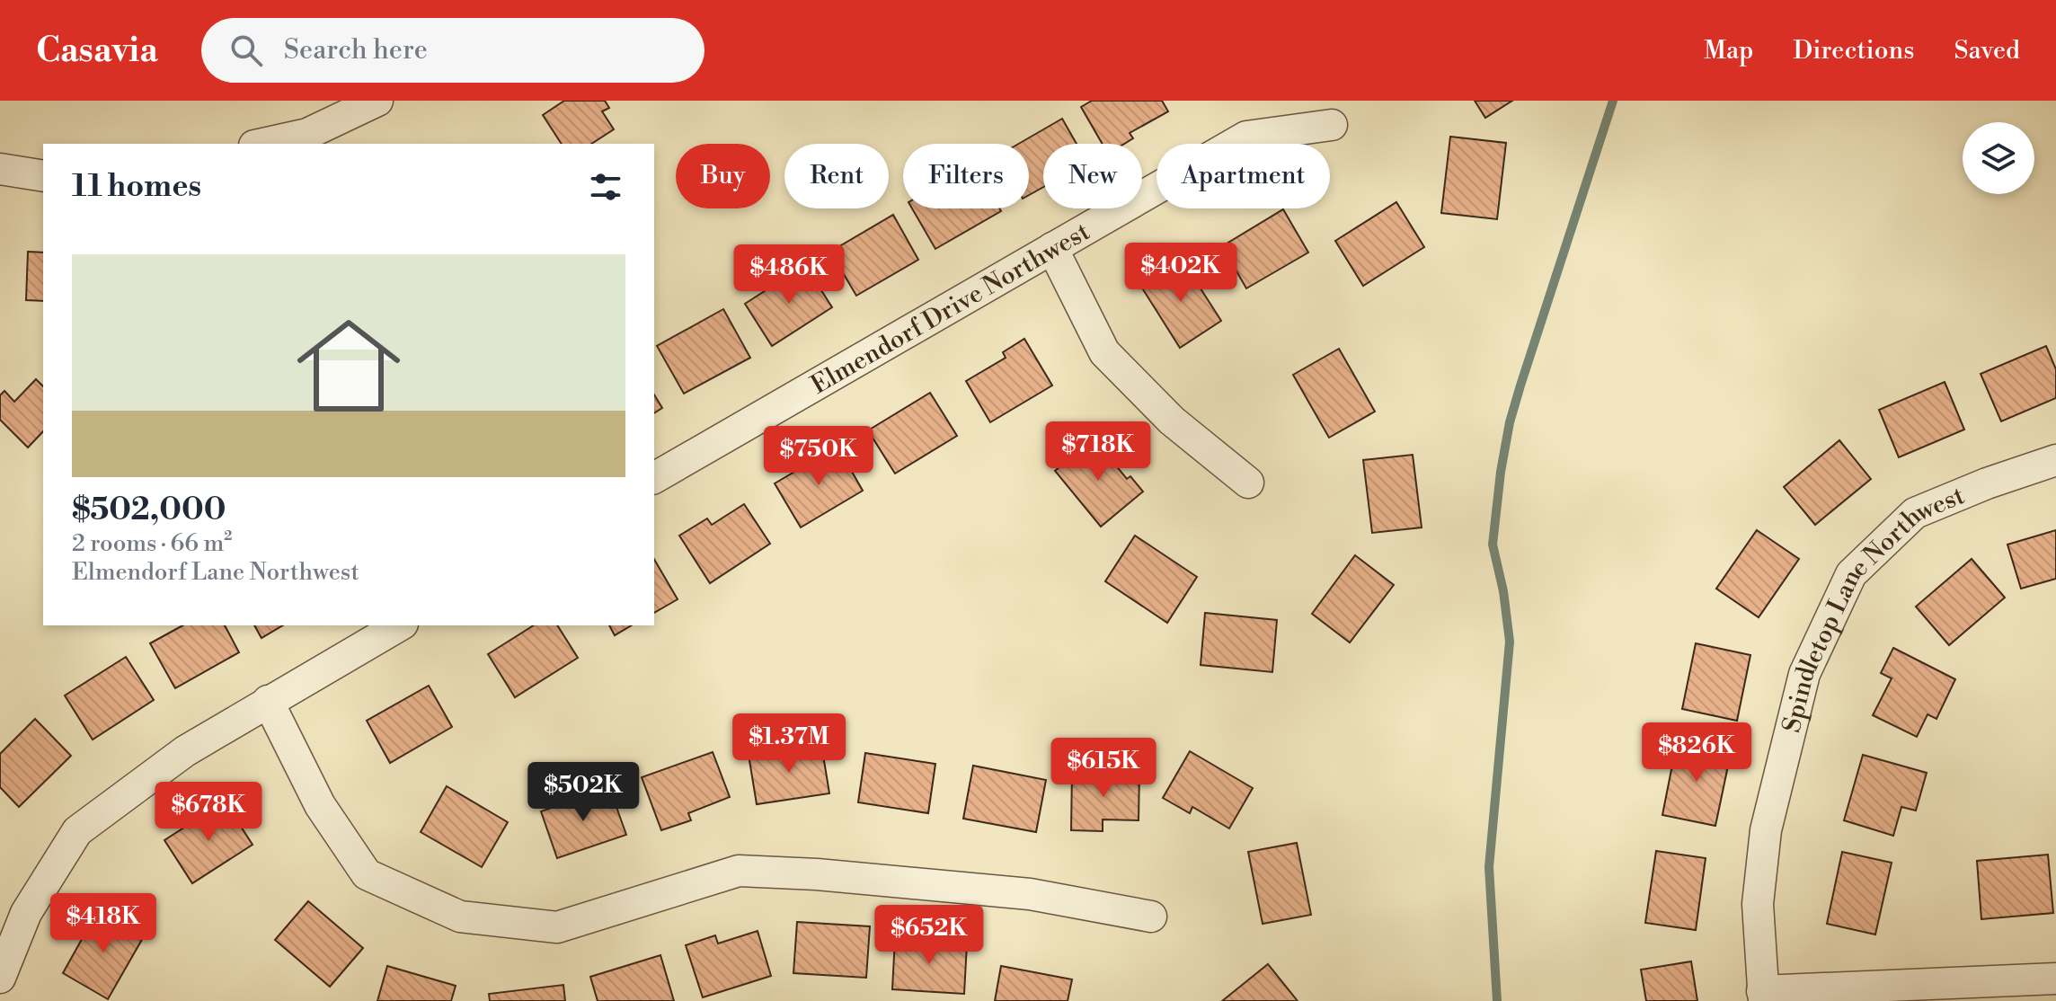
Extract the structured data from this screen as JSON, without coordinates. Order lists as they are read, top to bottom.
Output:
{
  "streets": {
    "street": ["Elmendorf Drive Northwest", "Spindletop Lane Northwest"]
  },
  "page": {
    "header": "Casavia",
    "search": "Search here",
    "nav": ["Map", "Directions", "Saved"],
    "chip": [
      "Buy",
      "Rent",
      "Filters",
      "New",
      "Apartment"
    ],
    "heading": "11 homes",
    "list": [
      {
        "name": "$502,000",
        "note": "2 rooms · 66 m² · Elmendorf Lane Northwest"
      }
    ],
    "price": [
      "$402K",
      "$486K",
      "$718K",
      "$750K",
      "$1.37M",
      "$826K",
      "$615K",
      "$502K",
      "$678K",
      "$418K",
      "$652K"
    ]
  }
}
